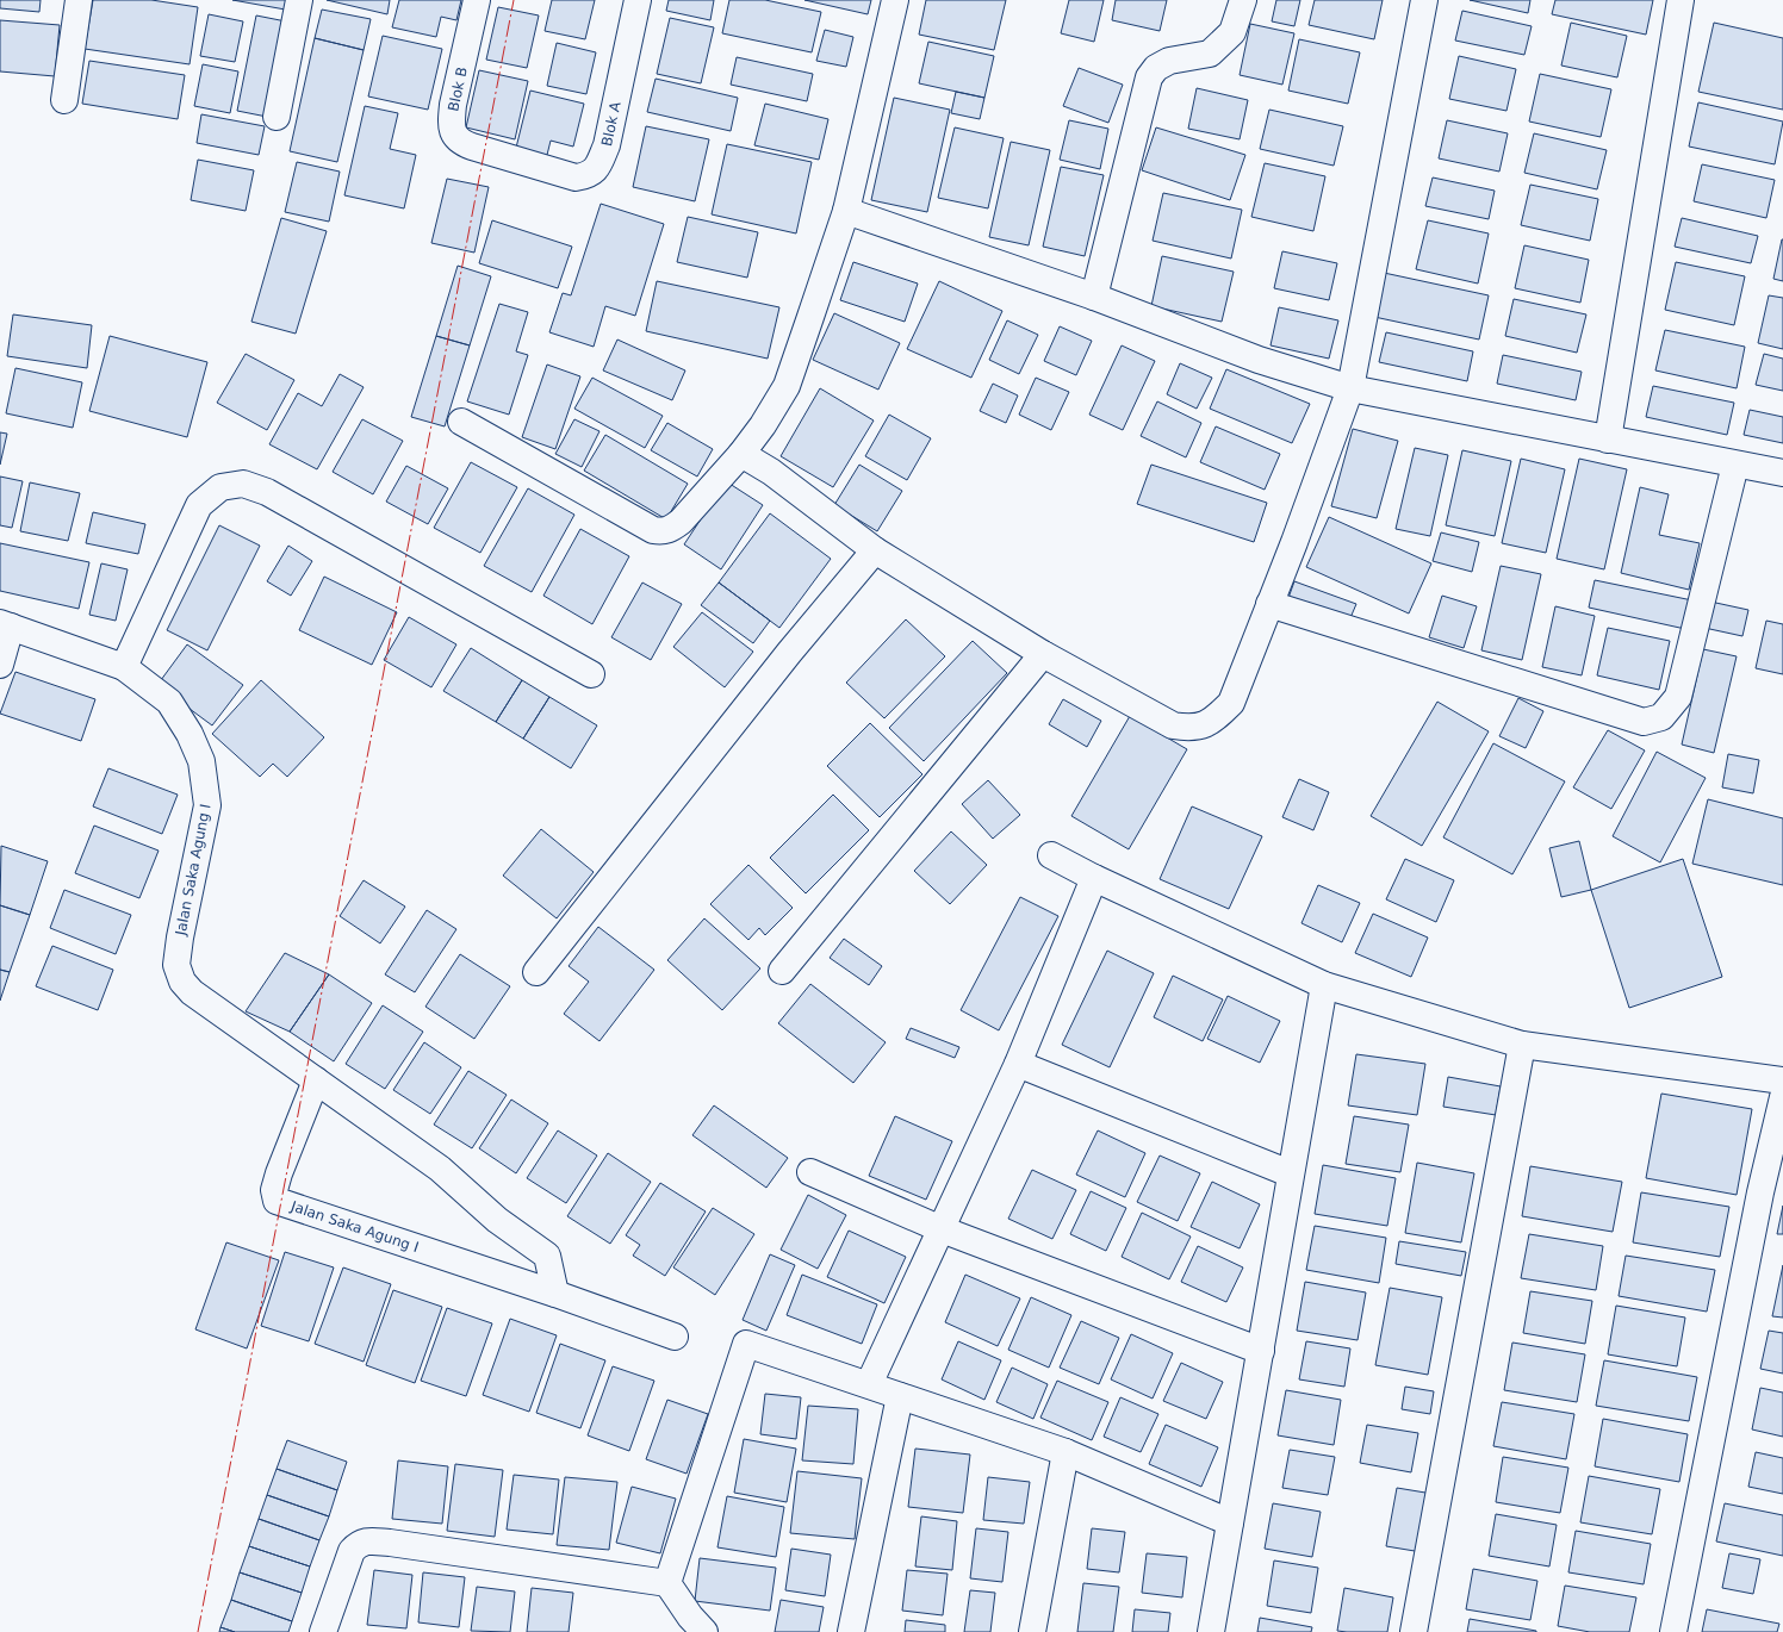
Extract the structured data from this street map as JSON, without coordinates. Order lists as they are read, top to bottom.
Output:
{
  "streets": {
    "street": ["Blok B", "Blok A", "Jalan Saka Agung I"]
  },
  "crossings": [
    ["Blok B", "Blok A"]
  ]
}
